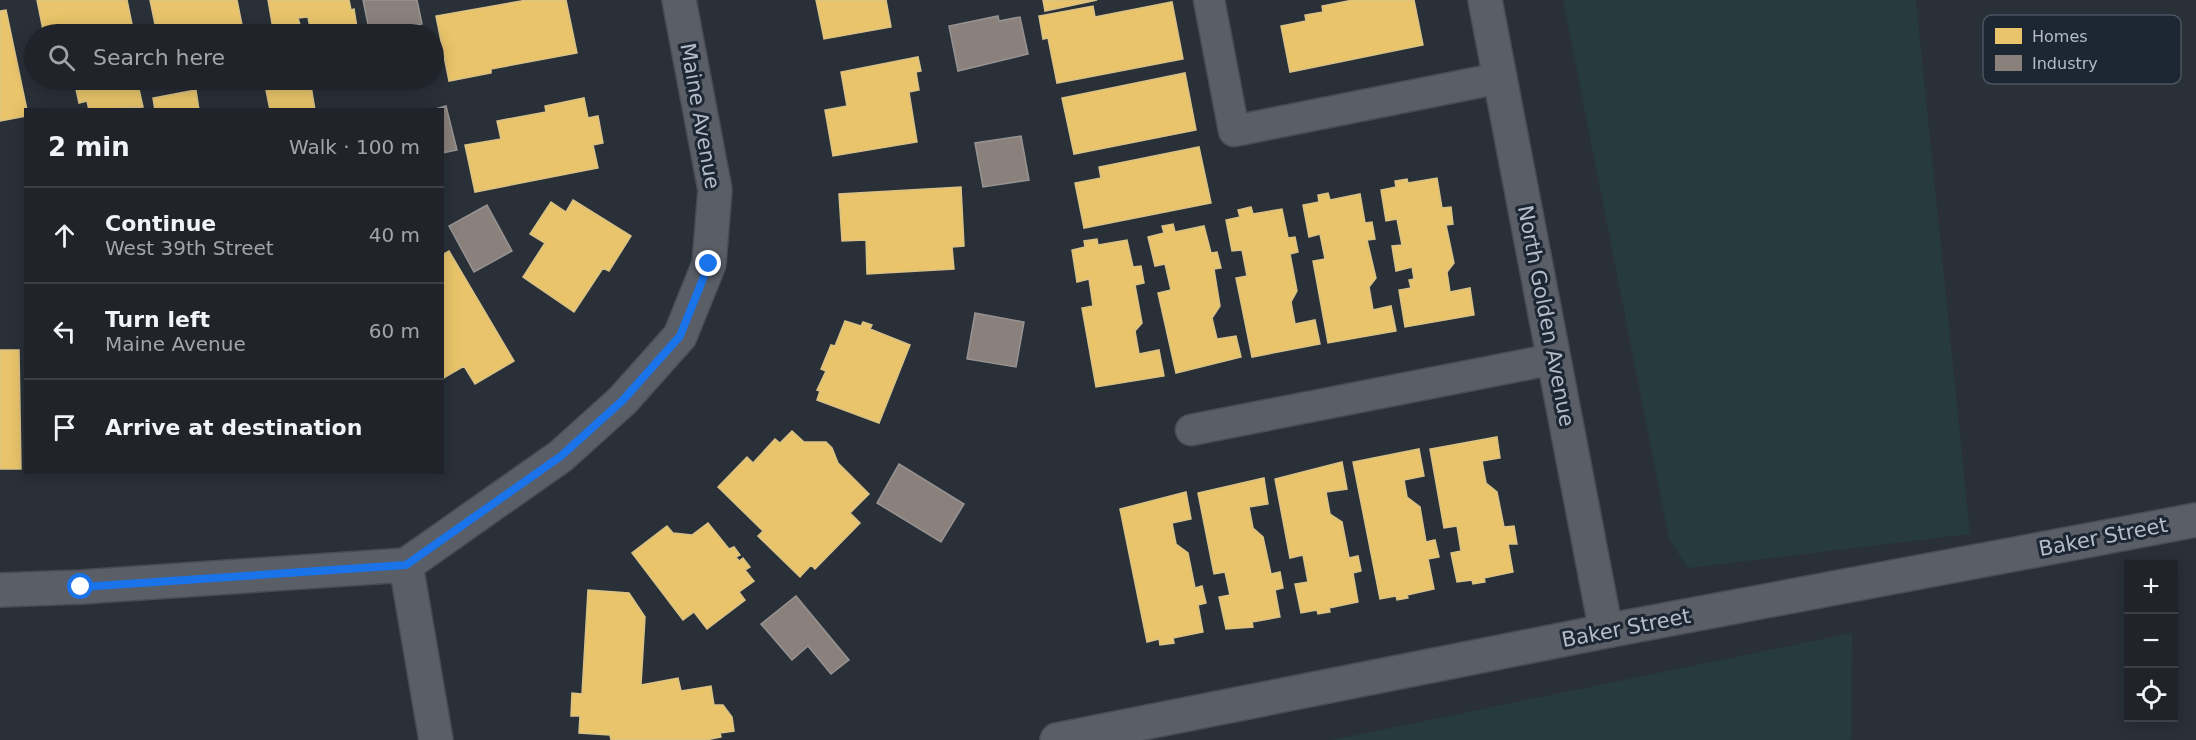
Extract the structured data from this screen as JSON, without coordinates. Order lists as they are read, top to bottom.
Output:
{
  "streets": {
    "street": ["Maine Avenue", "North Golden Avenue", "Baker Street"]
  },
  "crossings": [
    ["North Golden Avenue", "Baker Street"]
  ],
  "legend": ["Homes", "Industry"],
  "page": {
    "search": "Search here",
    "heading": ["2 min", "Walk · 100 m"],
    "list": [
      ["Continue", "West 39th Street", "40 m"],
      ["Turn left", "Maine Avenue", "60 m"],
      "Arrive at destination"
    ],
    "map_buttons": ["+", "−"]
  }
}
